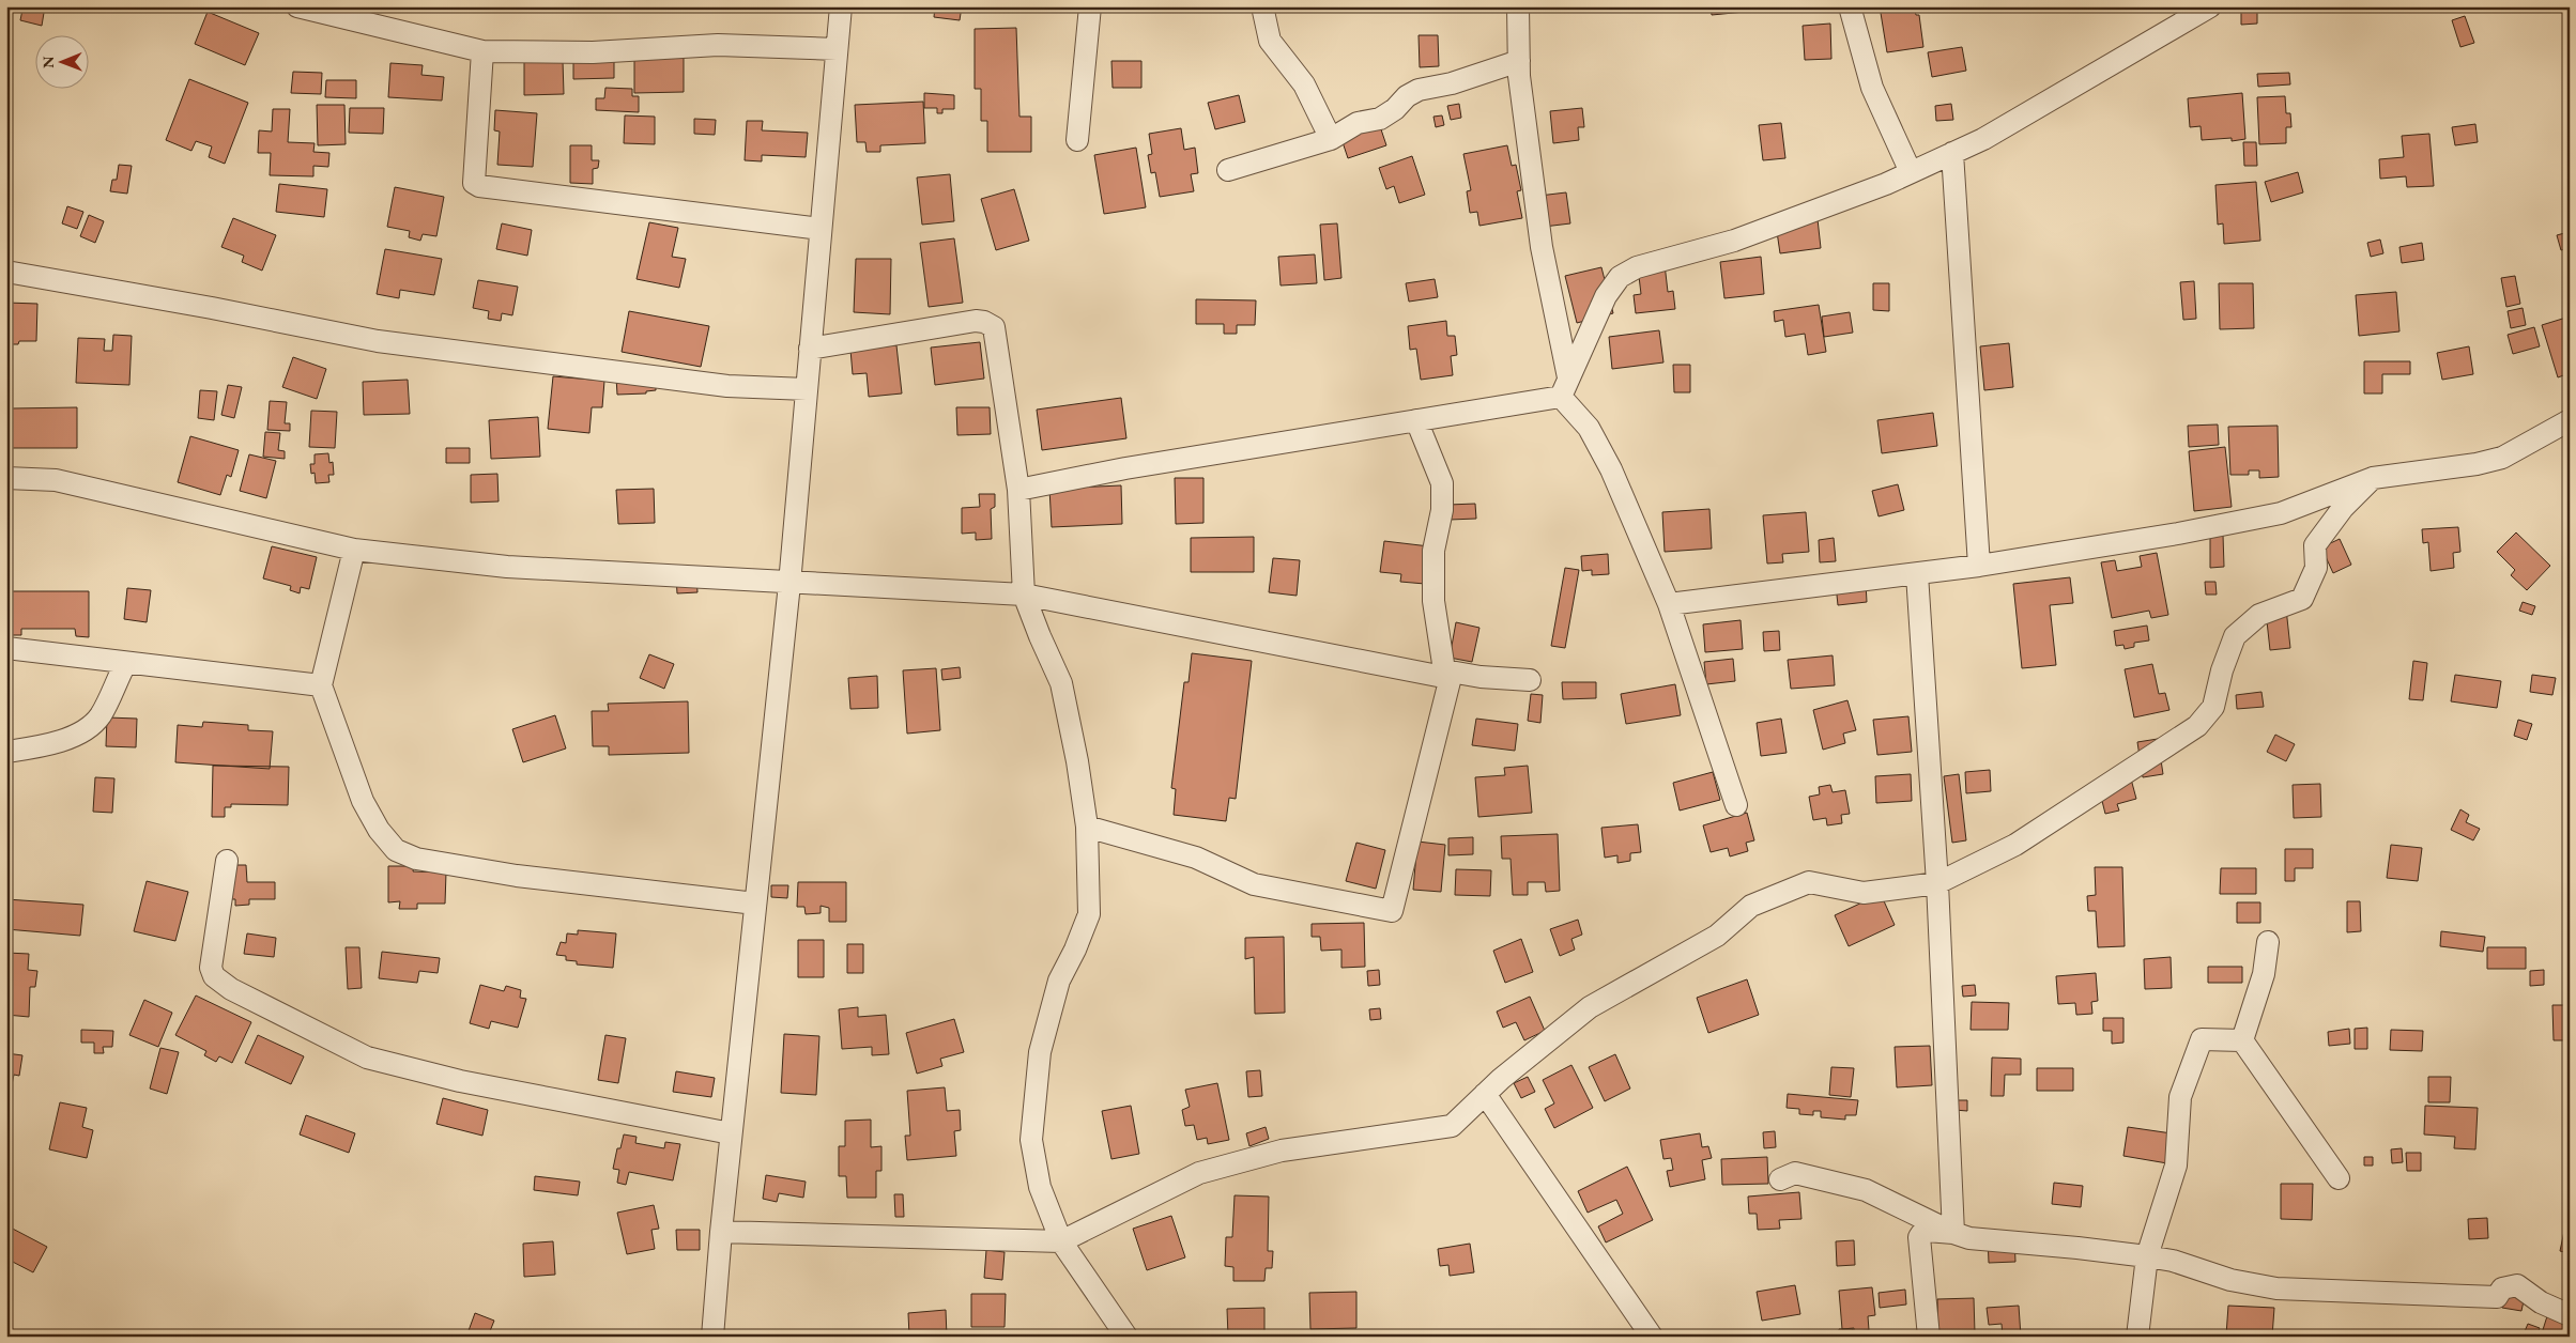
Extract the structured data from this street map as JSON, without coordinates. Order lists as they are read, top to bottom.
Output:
{
  "north": "left"
}
